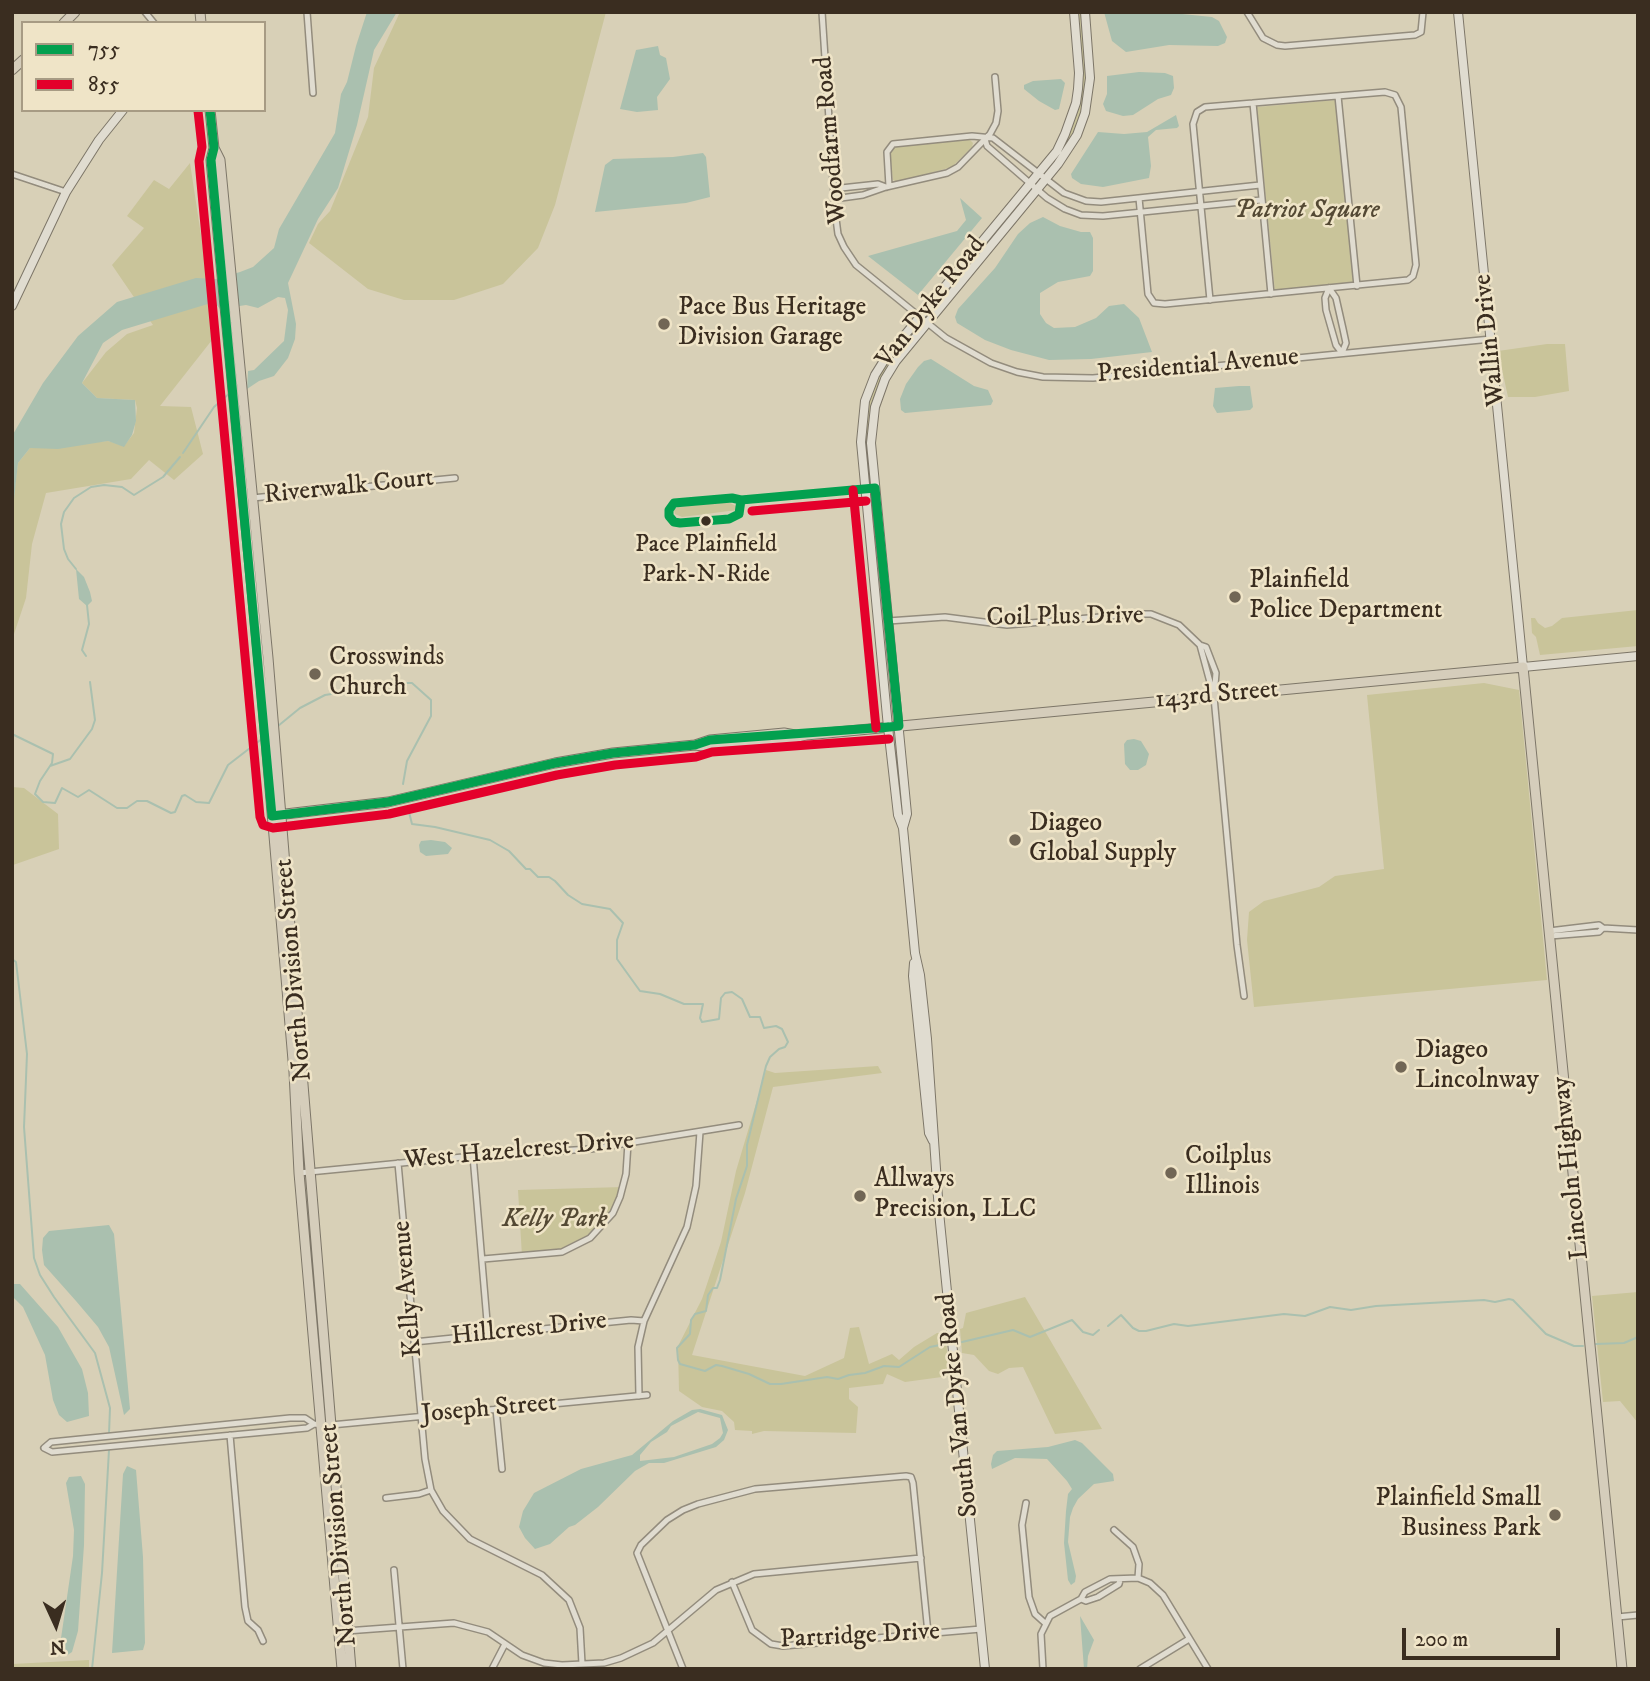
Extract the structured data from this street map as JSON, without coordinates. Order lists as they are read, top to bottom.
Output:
{
  "streets": {
    "main road": ["143rd Street", "North Division Street", "Lincoln Highway"],
    "street": [
      "Woodfarm Road",
      "Van Dyke Road",
      "Wallin Drive",
      "Presidential Avenue",
      "Riverwalk Court",
      "Coil Plus Drive",
      "West Hazelcrest Drive",
      "Kelly Avenue",
      "Hillcrest Drive",
      "South Van Dyke Road",
      "Joseph Street",
      "Partridge Drive"
    ]
  },
  "crossings": [
    ["Woodfarm Road", "Van Dyke Road"],
    ["Woodfarm Road", "Presidential Avenue"],
    ["Van Dyke Road", "Presidential Avenue"],
    ["Van Dyke Road", "Coil Plus Drive"],
    ["Van Dyke Road", "143rd Street"],
    ["Van Dyke Road", "South Van Dyke Road"],
    ["Wallin Drive", "Presidential Avenue"],
    ["Wallin Drive", "143rd Street"],
    ["Wallin Drive", "Lincoln Highway"],
    ["Riverwalk Court", "North Division Street"],
    ["Coil Plus Drive", "143rd Street"],
    ["143rd Street", "North Division Street"],
    ["143rd Street", "Lincoln Highway"],
    ["North Division Street", "West Hazelcrest Drive"],
    ["North Division Street", "Joseph Street"],
    ["West Hazelcrest Drive", "Kelly Avenue"],
    ["Kelly Avenue", "Hillcrest Drive"],
    ["Kelly Avenue", "Joseph Street"],
    ["South Van Dyke Road", "Partridge Drive"]
  ],
  "parks": ["Patriot Square", "Kelly Park"],
  "places": [
    "Pace Bus Heritage Division Garage",
    "Pace Plainfield Park-N-Ride",
    "Plainfield Police Department",
    "Crosswinds Church",
    "Diageo Global Supply",
    "Diageo Lincolnway",
    "Coilplus Illinois",
    "Allways Precision, LLC",
    "Plainfield Small Business Park"
  ],
  "lines": ["transit line 755", "transit line 855"],
  "legend": ["755", "855"],
  "scale_bar": "200 m",
  "north": "bottom"
}
